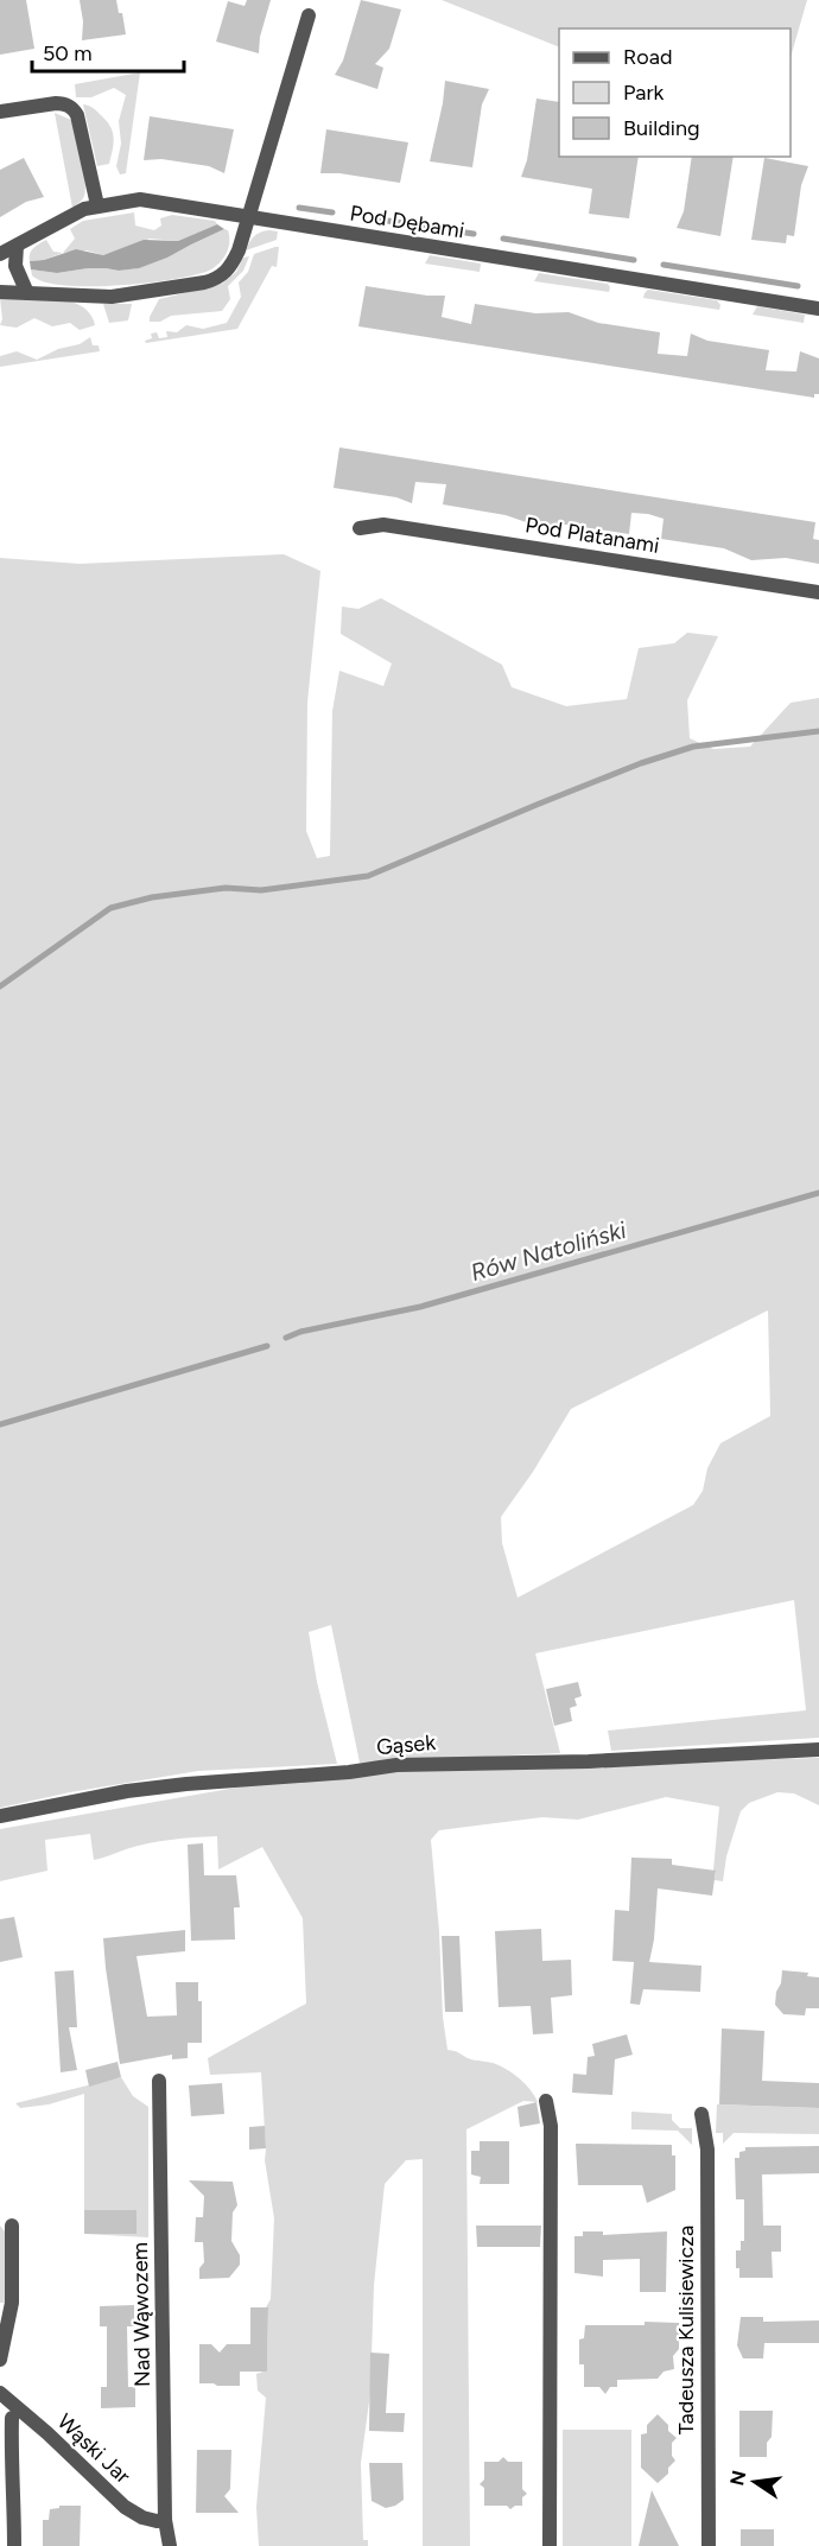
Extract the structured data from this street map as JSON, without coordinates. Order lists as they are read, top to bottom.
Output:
{
  "streets": {
    "street": [
      "Pod Dębami",
      "Pod Platanami",
      "Gąsek",
      "Nad Wąwozem",
      "Tadeusza Kulisiewicza",
      "Wąski Jar"
    ]
  },
  "crossings": [
    ["Nad Wąwozem", "Wąski Jar"]
  ],
  "water": ["Rów Natoliński"],
  "legend": ["Road", "Park", "Building"],
  "scale_bar": "50 m",
  "north": "left"
}
